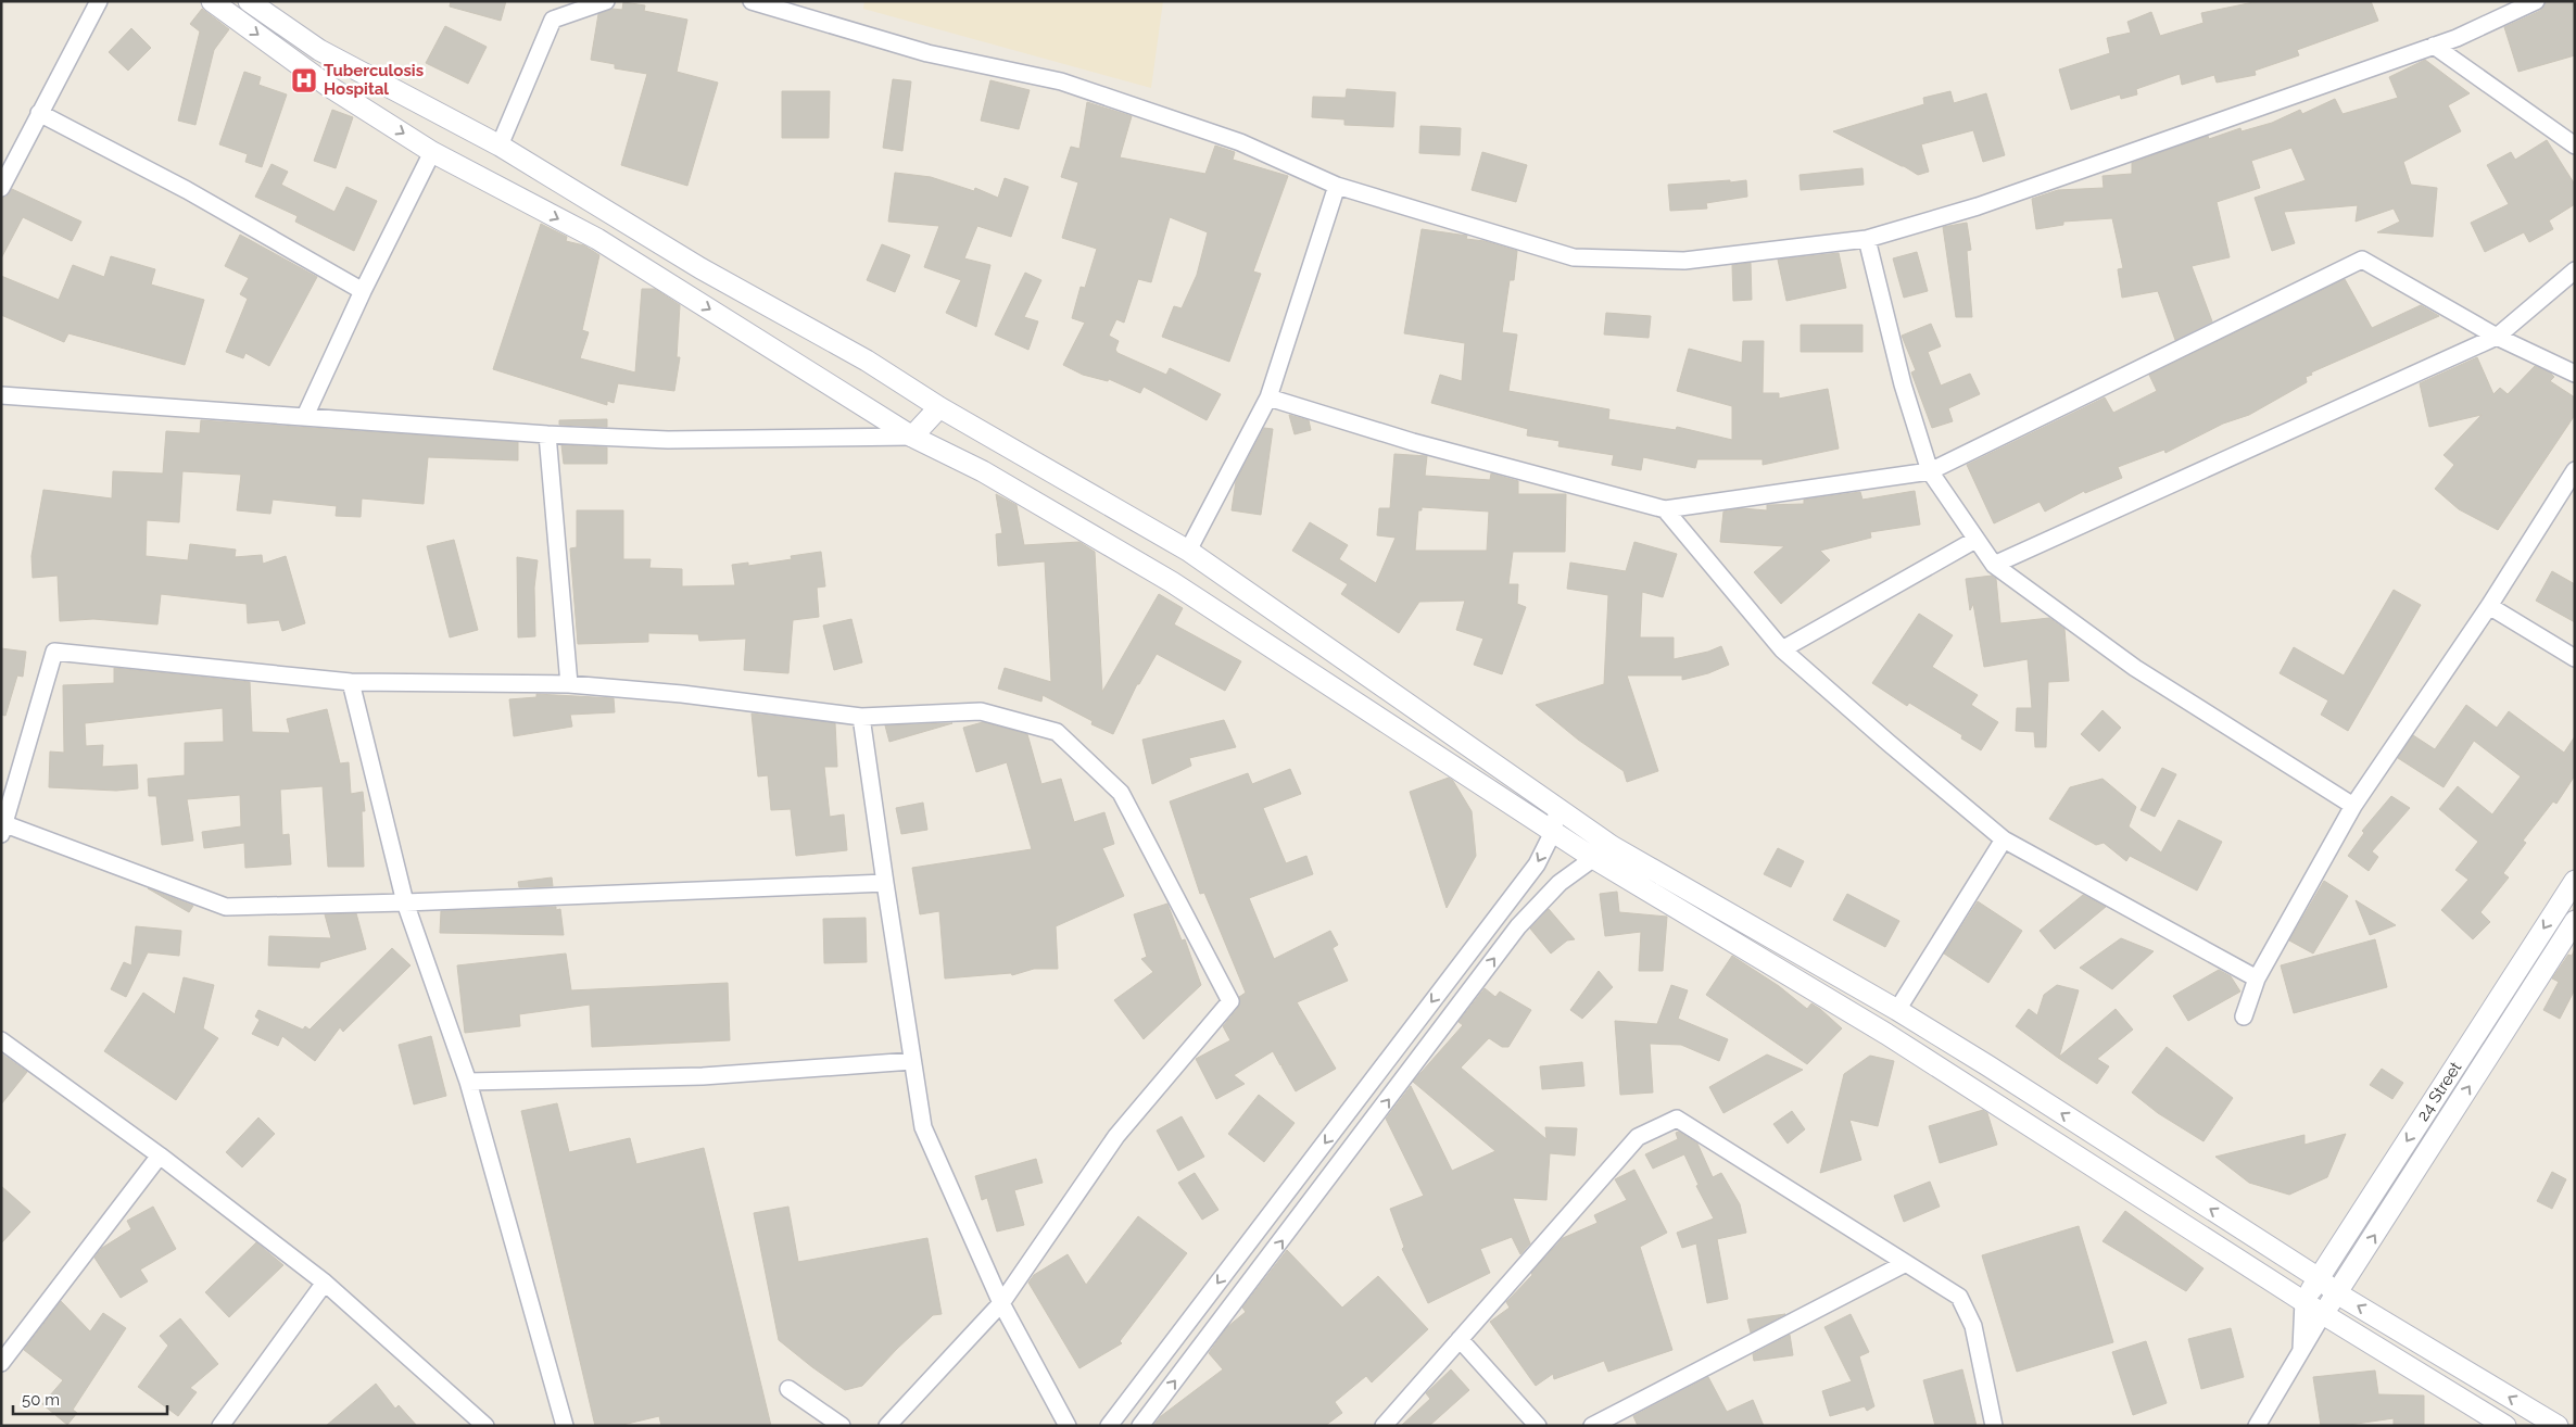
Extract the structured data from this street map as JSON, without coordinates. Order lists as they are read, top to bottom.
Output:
{
  "streets": {
    "street": ["24 Street"]
  },
  "places": {
    "hospital": ["Tuberculosis Hospital"]
  },
  "scale_bar": "50 m"
}
